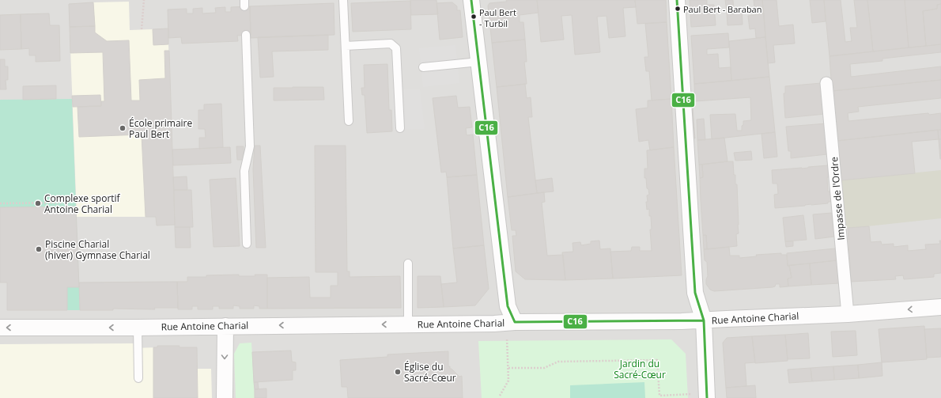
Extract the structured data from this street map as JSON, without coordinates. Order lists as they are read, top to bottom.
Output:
{
  "streets": {
    "street": ["Impasse de l'Ordre", "Rue Antoine Charial"]
  },
  "crossings": [
    ["Impasse de l'Ordre", "Rue Antoine Charial"]
  ],
  "one_way": ["Rue Antoine Charial"],
  "parks": ["Jardin du Sacré-Cœur"],
  "places": [
    "Paul Bert - Baraban",
    "Paul Bert - Turbil",
    "École primaire Paul Bert",
    "Complexe sportif Antoine Charial",
    "Piscine Charial (hiver) Gymnase Charial",
    "Église du Sacré-Cœur"
  ],
  "lines": ["transit line C16"]
}
